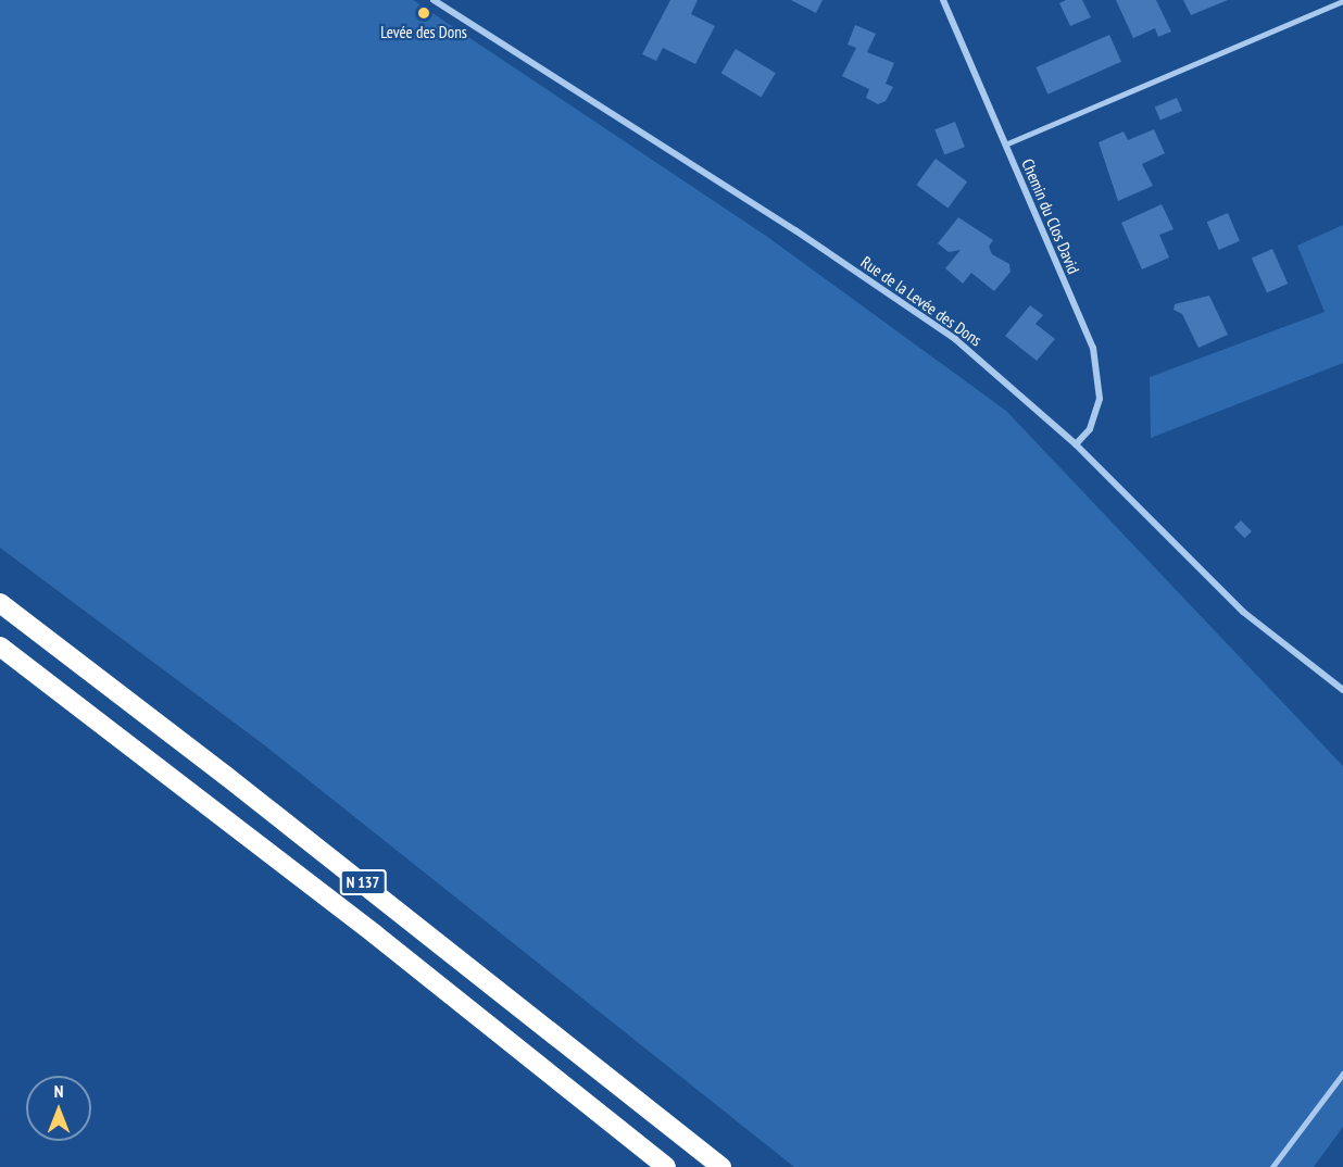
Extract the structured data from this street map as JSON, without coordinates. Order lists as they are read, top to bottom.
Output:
{
  "streets": {
    "highway": ["N 137"],
    "street": ["Chemin du Clos David", "Rue de la Levée des Dons"]
  },
  "crossings": [
    ["Chemin du Clos David", "Rue de la Levée des Dons"]
  ],
  "places": ["Levée des Dons"],
  "north": "top"
}
